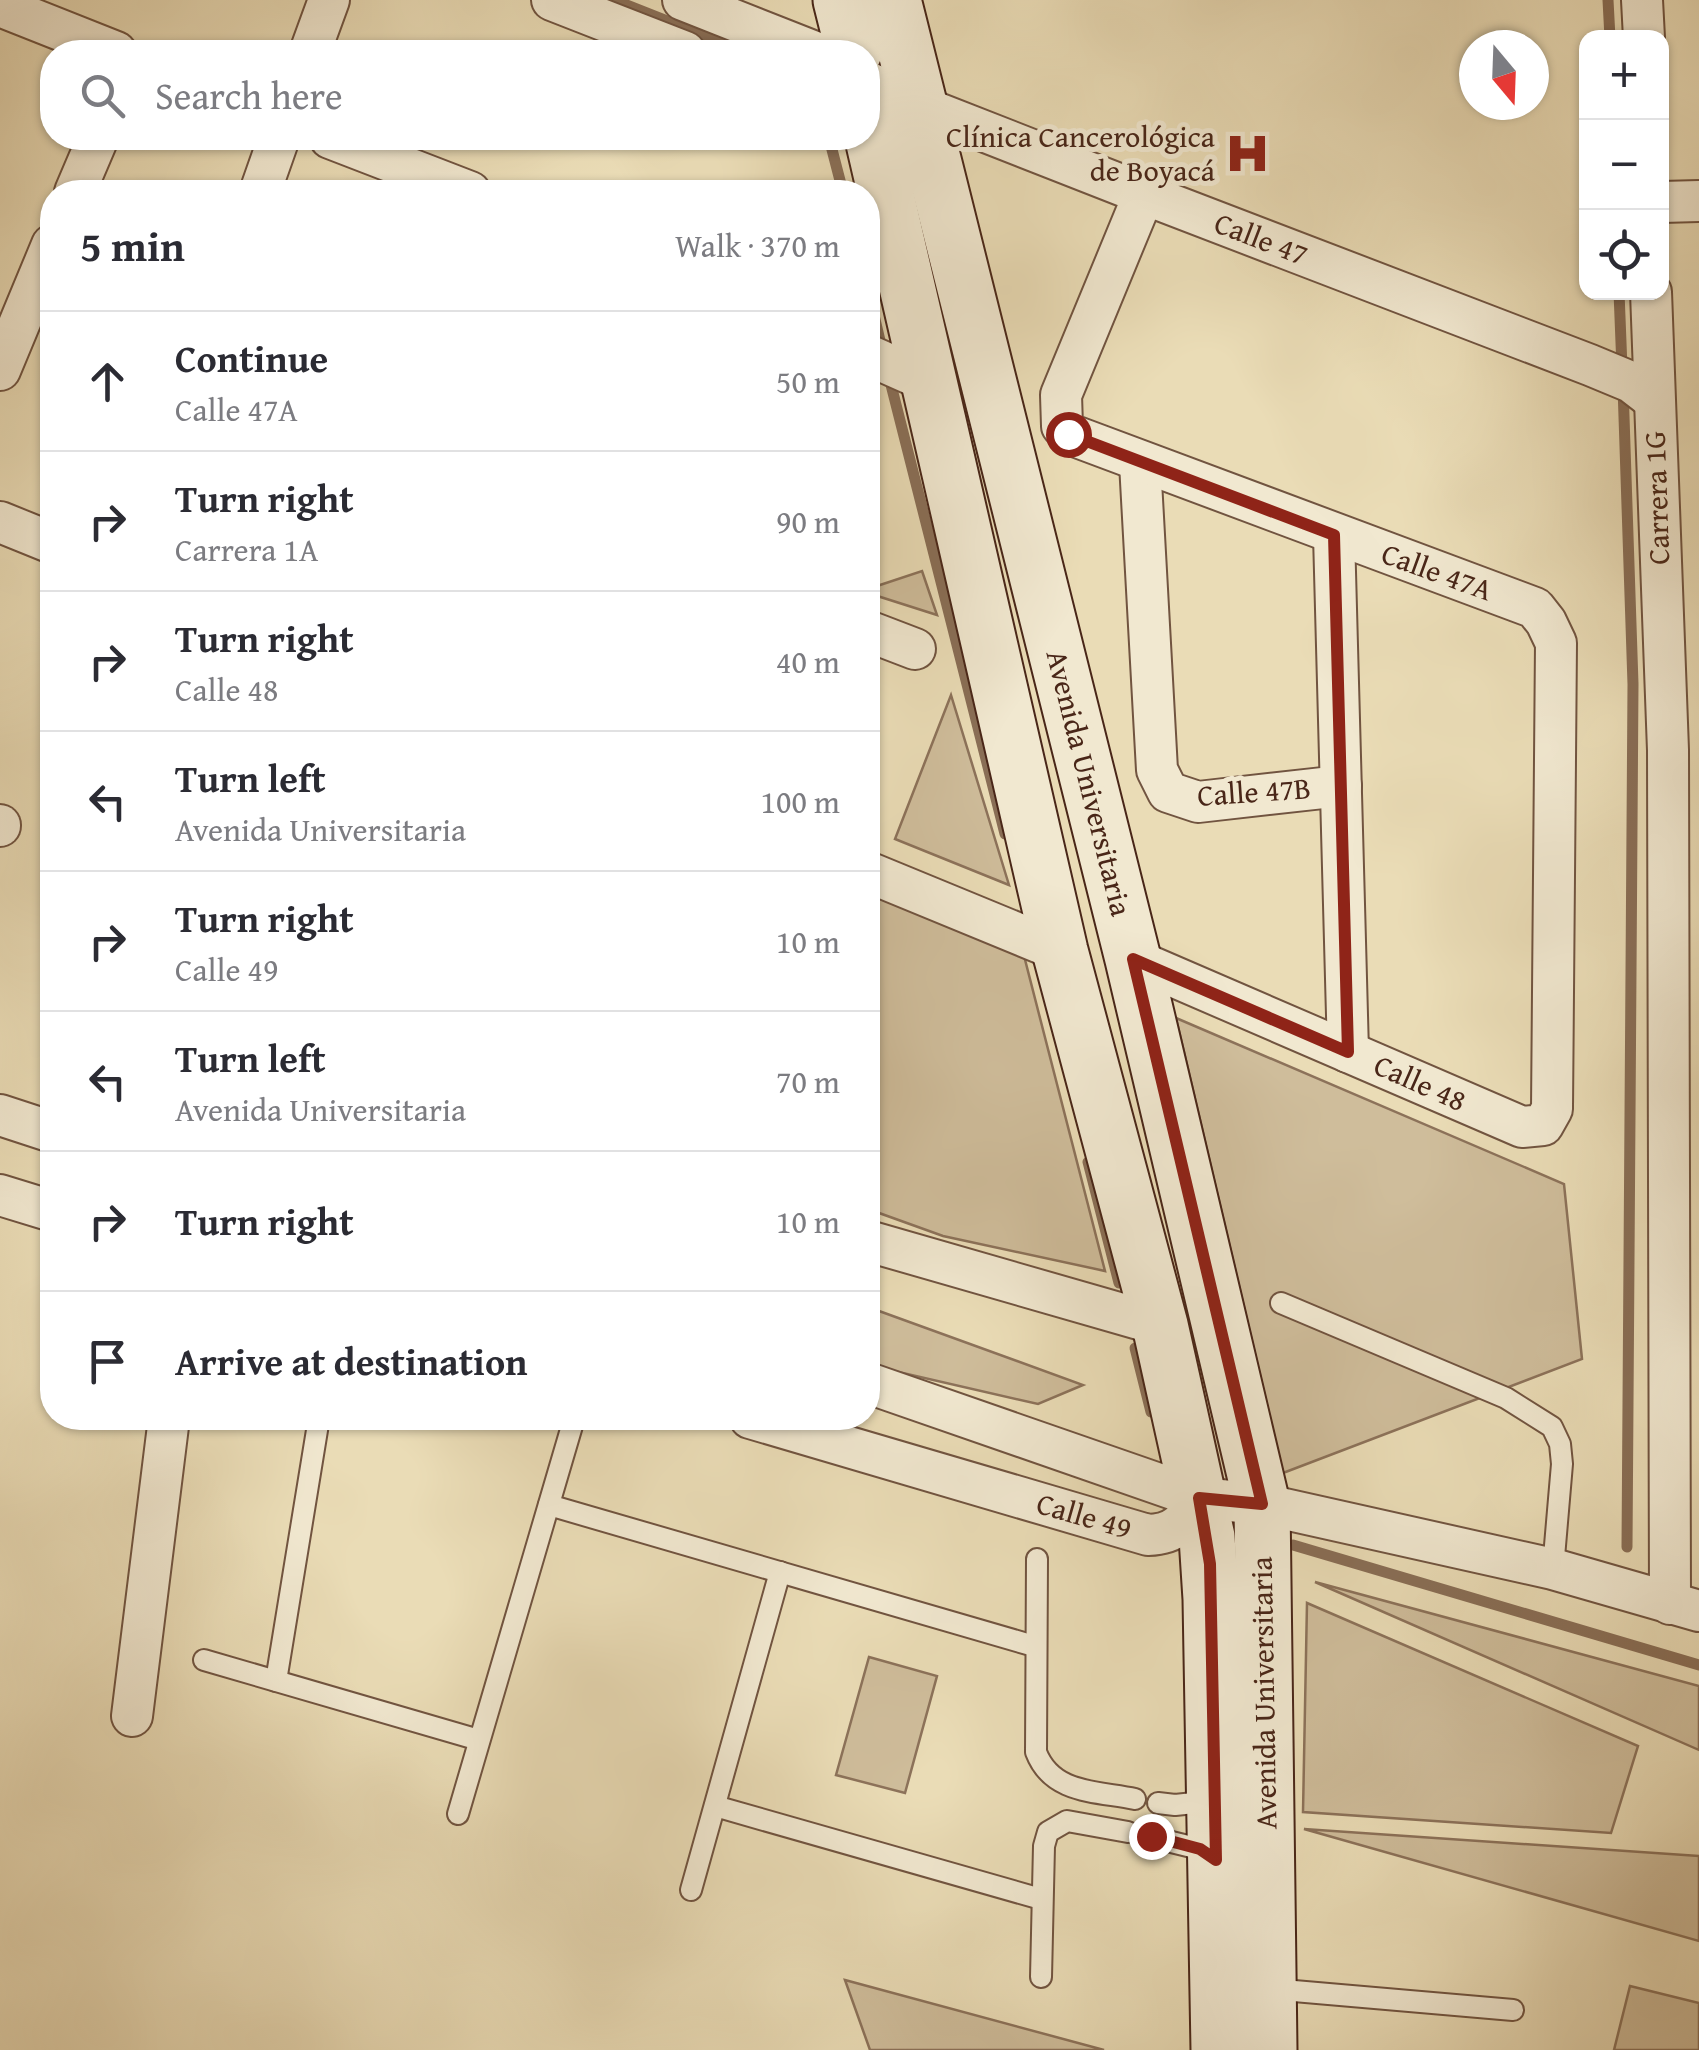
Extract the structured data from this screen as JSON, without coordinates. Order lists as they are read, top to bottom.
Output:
{
  "streets": {
    "main road": ["Avenida Universitaria"],
    "street": [
      "Calle 47",
      "Carrera 1G",
      "Calle 47A",
      "Calle 47B",
      "Calle 48",
      "Calle 49"
    ]
  },
  "crossings": [
    ["Calle 47", "Carrera 1G"],
    ["Calle 47", "Calle 47A"],
    ["Calle 47A", "Calle 47B"],
    ["Calle 47A", "Calle 48"],
    ["Avenida Universitaria", "Calle 48"],
    ["Avenida Universitaria", "Calle 49"]
  ],
  "places": {
    "hospital": ["Clínica Cancerológica de Boyacá"]
  },
  "north": "bottom",
  "page": {
    "map_buttons": ["+", "−"],
    "search": "Search here",
    "heading": ["5 min", "Walk · 370 m"],
    "list": [
      ["Continue", "Calle 47A", "50 m"],
      ["Turn right", "Carrera 1A", "90 m"],
      ["Turn right", "Calle 48", "40 m"],
      ["Turn left", "Avenida Universitaria", "100 m"],
      ["Turn right", "Calle 49", "10 m"],
      ["Turn left", "Avenida Universitaria", "70 m"],
      ["Turn right", "10 m"],
      "Arrive at destination"
    ]
  }
}
